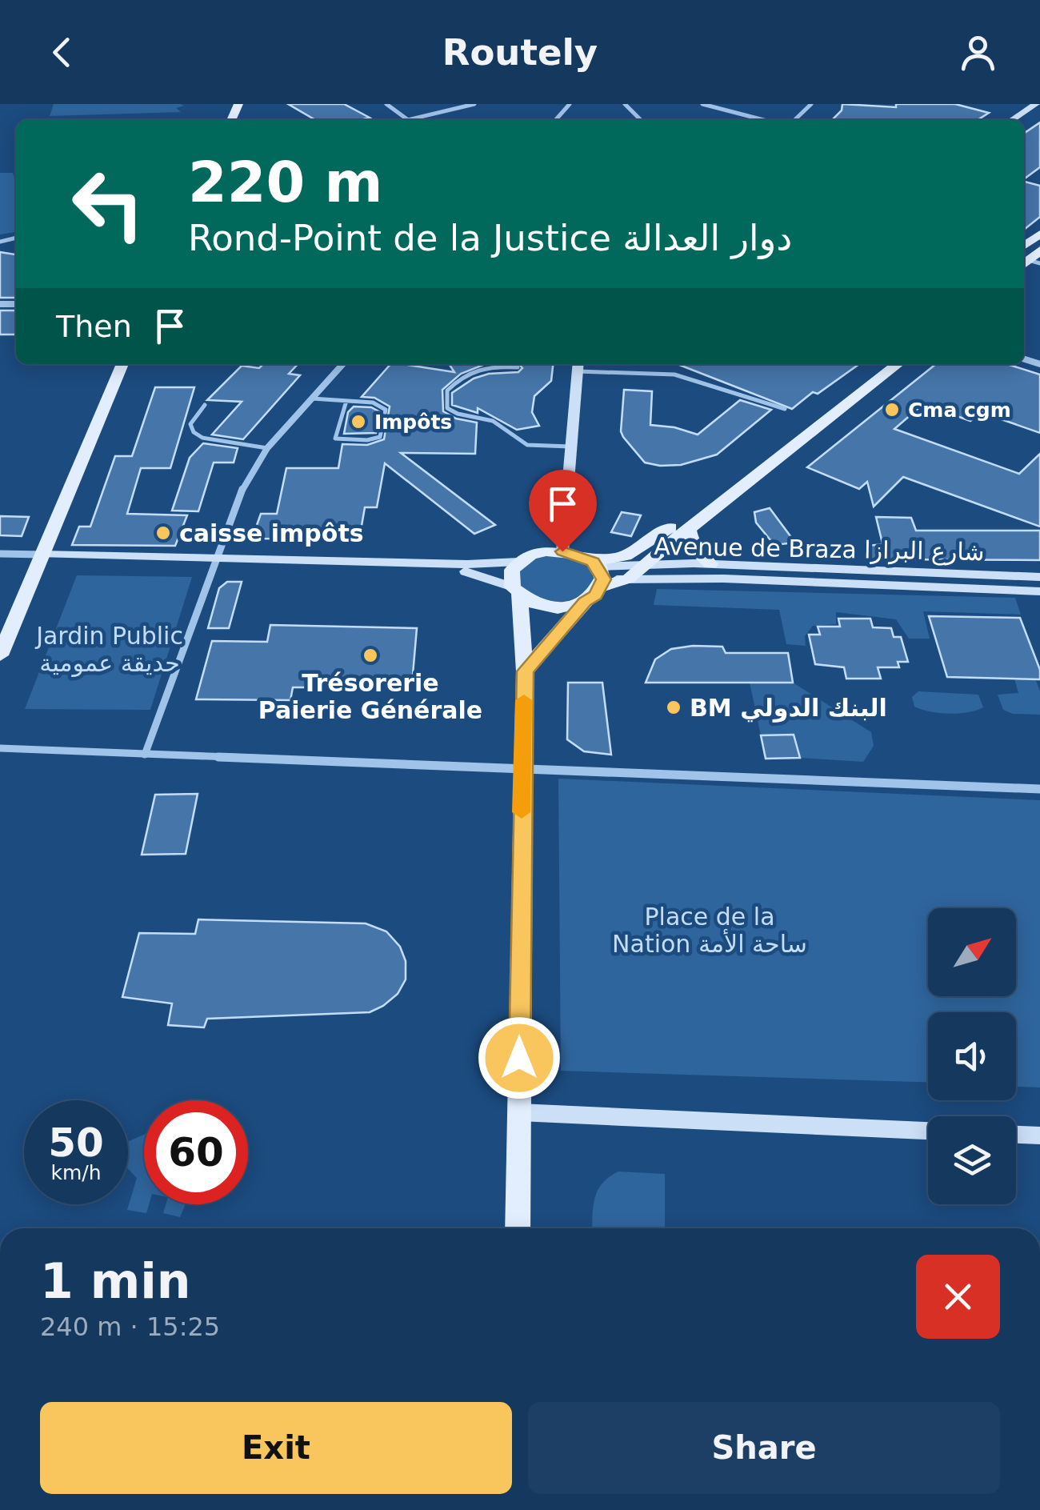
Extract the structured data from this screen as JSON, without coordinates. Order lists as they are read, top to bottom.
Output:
{
  "streets": {
    "main road": ["Avenue de Braza شارع البرازا"]
  },
  "parks": ["Jardin Public حديقة عمومية", "Place de la Nation ساحة الأمة"],
  "places": [
    "Cma cgm",
    "Impôts",
    "caisse impôts",
    "Trésorerie Paierie Générale",
    "BM البنك الدولي"
  ],
  "north": "top right",
  "page": {
    "header": "Routely",
    "turn": ["220 m", "Rond-Point de la Justice دوار العدالة"],
    "then": "Then",
    "speed": "50 km/h",
    "limit": "60",
    "heading": ["1 min", "240 m · 15:25"],
    "buttons": ["Exit", "Share"]
  }
}
